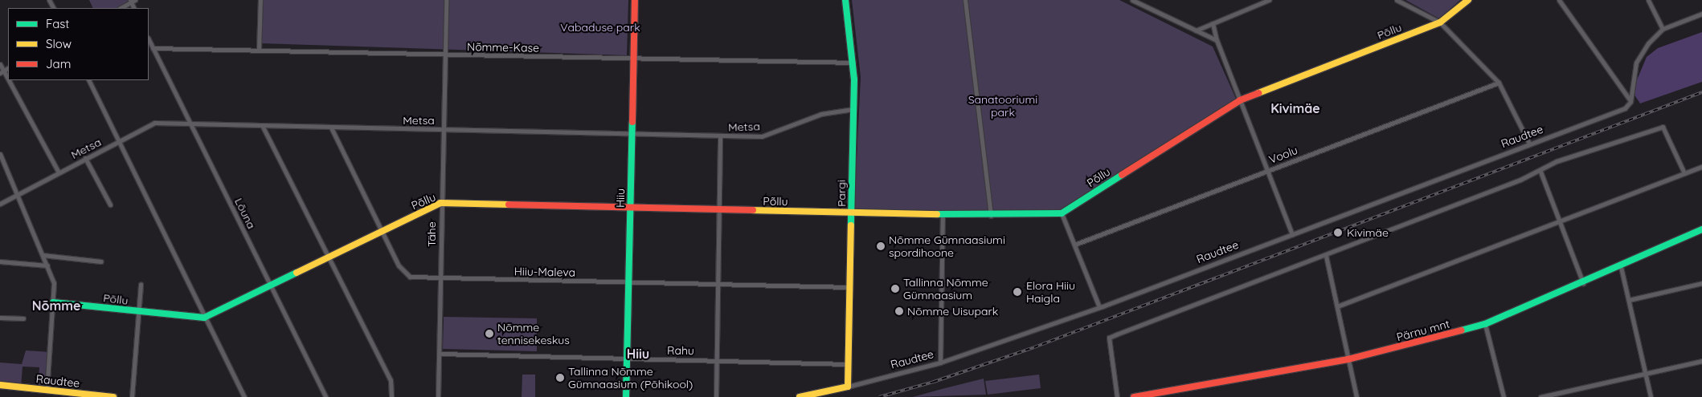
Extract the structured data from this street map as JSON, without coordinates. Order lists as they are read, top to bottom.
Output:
{
  "streets": {
    "street": [
      "Põllu",
      "Nõmme-Kase",
      "Metsa",
      "Raudtee",
      "Voolu",
      "Pargi",
      "Hiiu",
      "Lõuna",
      "Tähe",
      "Hiiu-Maleva",
      "Pärnu mnt",
      "Rahu"
    ]
  },
  "crossings": [
    ["Põllu", "Pargi"],
    ["Põllu", "Hiiu"],
    ["Põllu", "Lõuna"],
    ["Põllu", "Tähe"],
    ["Põllu", "Hiiu-Maleva"],
    ["Nõmme-Kase", "Pargi"],
    ["Nõmme-Kase", "Hiiu"],
    ["Nõmme-Kase", "Lõuna"],
    ["Nõmme-Kase", "Tähe"],
    ["Metsa", "Pargi"],
    ["Metsa", "Hiiu"],
    ["Metsa", "Lõuna"],
    ["Metsa", "Tähe"],
    ["Metsa", "Hiiu-Maleva"],
    ["Raudtee", "Pargi"],
    ["Pargi", "Hiiu-Maleva"],
    ["Pargi", "Rahu"],
    ["Hiiu", "Hiiu-Maleva"],
    ["Hiiu", "Rahu"],
    ["Tähe", "Hiiu-Maleva"],
    ["Tähe", "Rahu"]
  ],
  "districts": ["Kivimäe", "Nõmme", "Hiiu"],
  "parks": ["Vabaduse park", "Sanatooriumi park"],
  "places": [
    "Kivimäe",
    "Nõmme Gümnaasiumi spordihoone",
    "Tallinna Nõmme Gümnaasium",
    "Elora Hiiu Haigla",
    "Nõmme Uisupark",
    "Nõmme tennisekeskus",
    "Tallinna Nõmme Gümnaasium (Põhikool)"
  ],
  "legend": ["Fast", "Slow", "Jam"]
}
